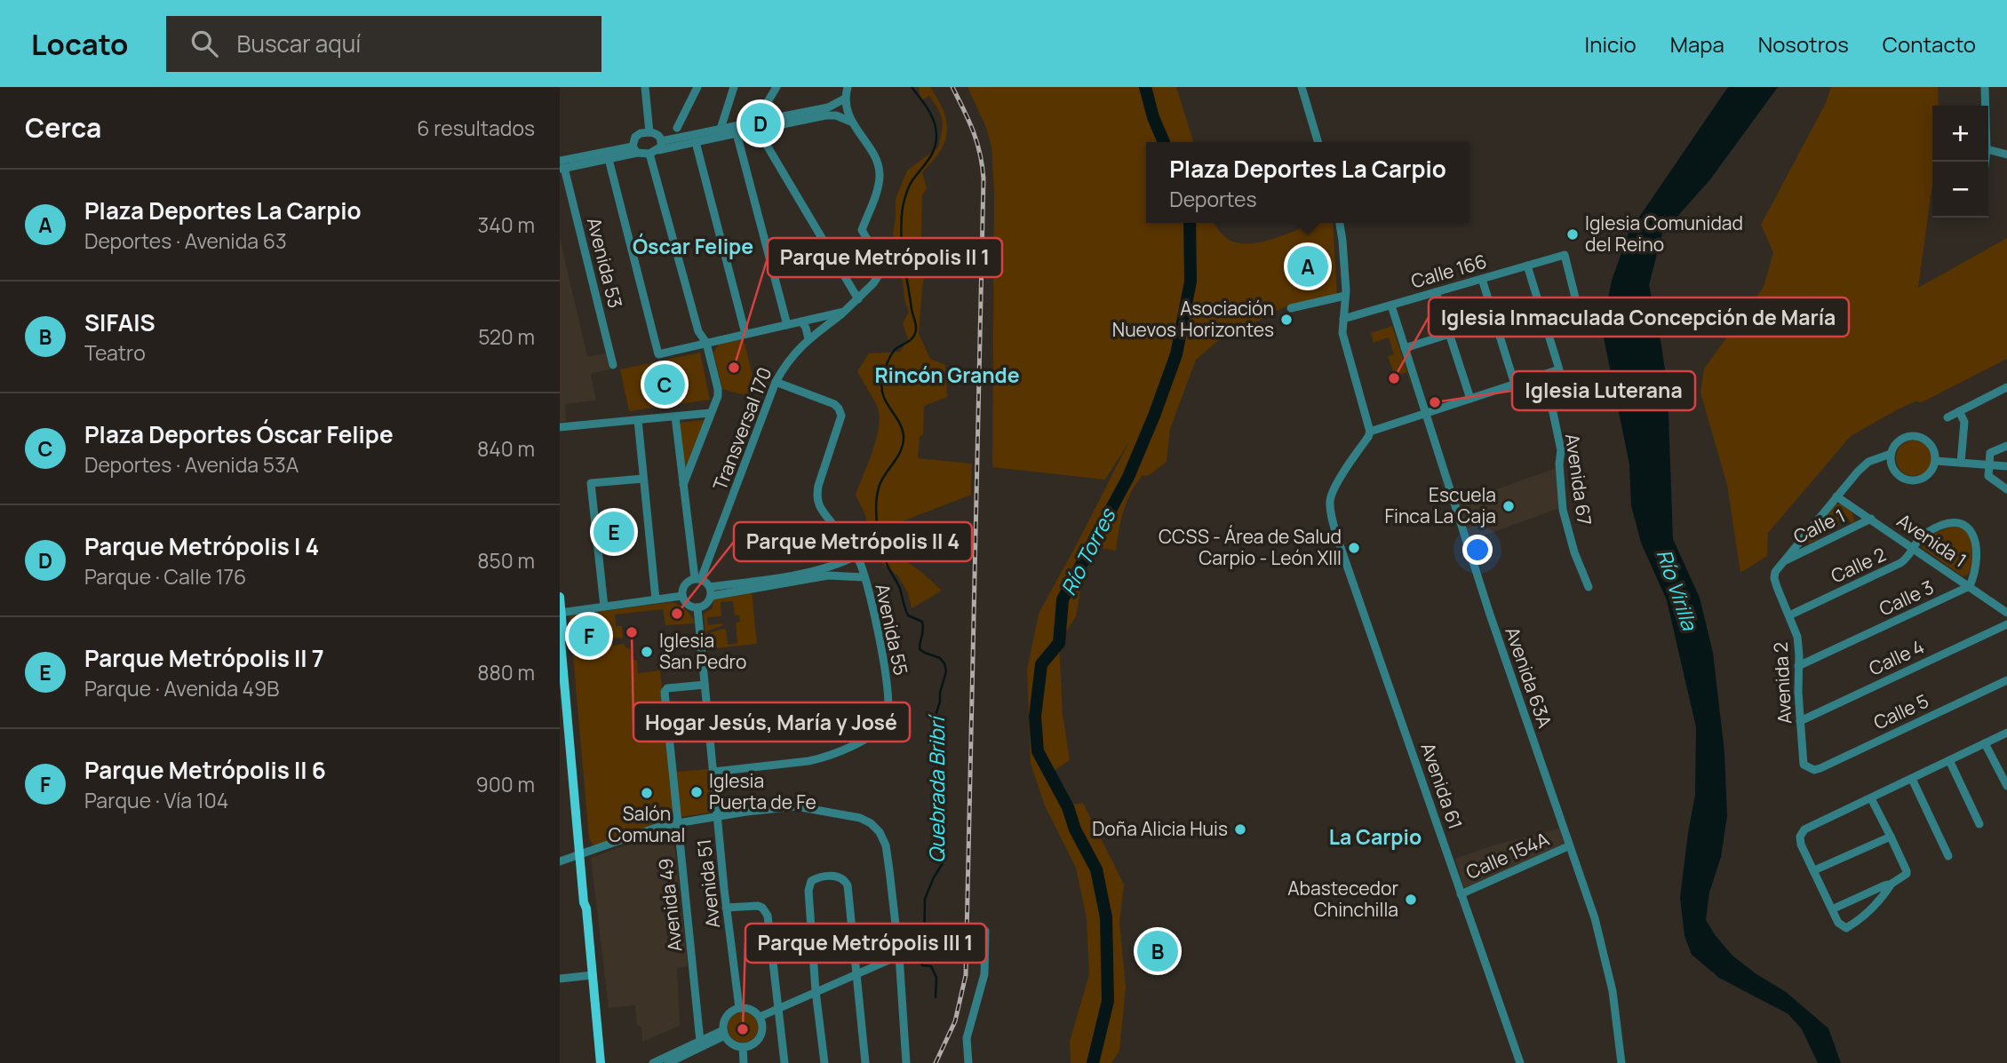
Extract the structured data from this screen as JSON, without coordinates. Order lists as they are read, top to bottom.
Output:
{
  "streets": {
    "street": [
      "Avenida 53",
      "Calle 166",
      "Transversal 170",
      "Avenida 67",
      "Calle 1",
      "Avenida 1",
      "Calle 2",
      "Calle 3",
      "Avenida 55",
      "Calle 4",
      "Avenida 63A",
      "Avenida 2",
      "Calle 5",
      "Avenida 61",
      "Calle 154A",
      "Avenida 51",
      "Avenida 49"
    ]
  },
  "crossings": [
    ["Calle 166", "Avenida 63A"],
    ["Transversal 170", "Avenida 55"],
    ["Transversal 170", "Avenida 51"],
    ["Calle 1", "Avenida 1"],
    ["Calle 1", "Avenida 2"],
    ["Avenida 1", "Calle 2"],
    ["Avenida 1", "Calle 3"],
    ["Calle 2", "Calle 3"],
    ["Calle 2", "Avenida 2"],
    ["Calle 3", "Avenida 2"],
    ["Avenida 55", "Avenida 51"],
    ["Calle 4", "Avenida 2"],
    ["Avenida 63A", "Calle 154A"],
    ["Avenida 2", "Calle 5"],
    ["Avenida 61", "Calle 154A"],
    ["Avenida 51", "Avenida 49"]
  ],
  "districts": ["Óscar Felipe", "Rincón Grande", "La Carpio"],
  "water": ["Río Torres", "Río Virilla", "Quebrada Bribrí"],
  "places": [
    "Iglesia Comunidad del Reino",
    "Asociación Nuevos Horizontes",
    "Parque Metrópolis II 1",
    "Iglesia Inmaculada Concepción de María",
    "Iglesia Luterana",
    "Escuela Finca La Caja",
    "CCSS - Área de Salud Carpio - León XIII",
    "Parque Metrópolis II 4",
    "Hogar Jesús, María y José",
    "Iglesia San Pedro",
    "Iglesia Puerta de Fe",
    "Salón Comunal",
    "Doña Alicia Huis",
    "Abastecedor Chinchilla",
    "Parque Metrópolis III 1"
  ],
  "page": {
    "header": "Locato",
    "search": "Buscar aquí",
    "nav": [
      "Inicio",
      "Mapa",
      "Nosotros",
      "Contacto"
    ],
    "heading": ["Cerca", "6 resultados"],
    "pins": [
      "D",
      "A",
      "C",
      "E",
      "F",
      "B"
    ],
    "map_buttons": ["+", "−"],
    "popup": ["Plaza Deportes La Carpio", "Deportes"],
    "list": [
      {
        "mark": "A",
        "name": "Plaza Deportes La Carpio",
        "note": "Deportes · Avenida 63",
        "value": "340 m"
      },
      {
        "mark": "B",
        "name": "SIFAIS",
        "note": "Teatro",
        "value": "520 m"
      },
      {
        "mark": "C",
        "name": "Plaza Deportes Óscar Felipe",
        "note": "Deportes · Avenida 53A",
        "value": "840 m"
      },
      {
        "mark": "D",
        "name": "Parque Metrópolis I 4",
        "note": "Parque · Calle 176",
        "value": "850 m"
      },
      {
        "mark": "E",
        "name": "Parque Metrópolis II 7",
        "note": "Parque · Avenida 49B",
        "value": "880 m"
      },
      {
        "mark": "F",
        "name": "Parque Metrópolis II 6",
        "note": "Parque · Vía 104",
        "value": "900 m"
      }
    ]
  }
}
